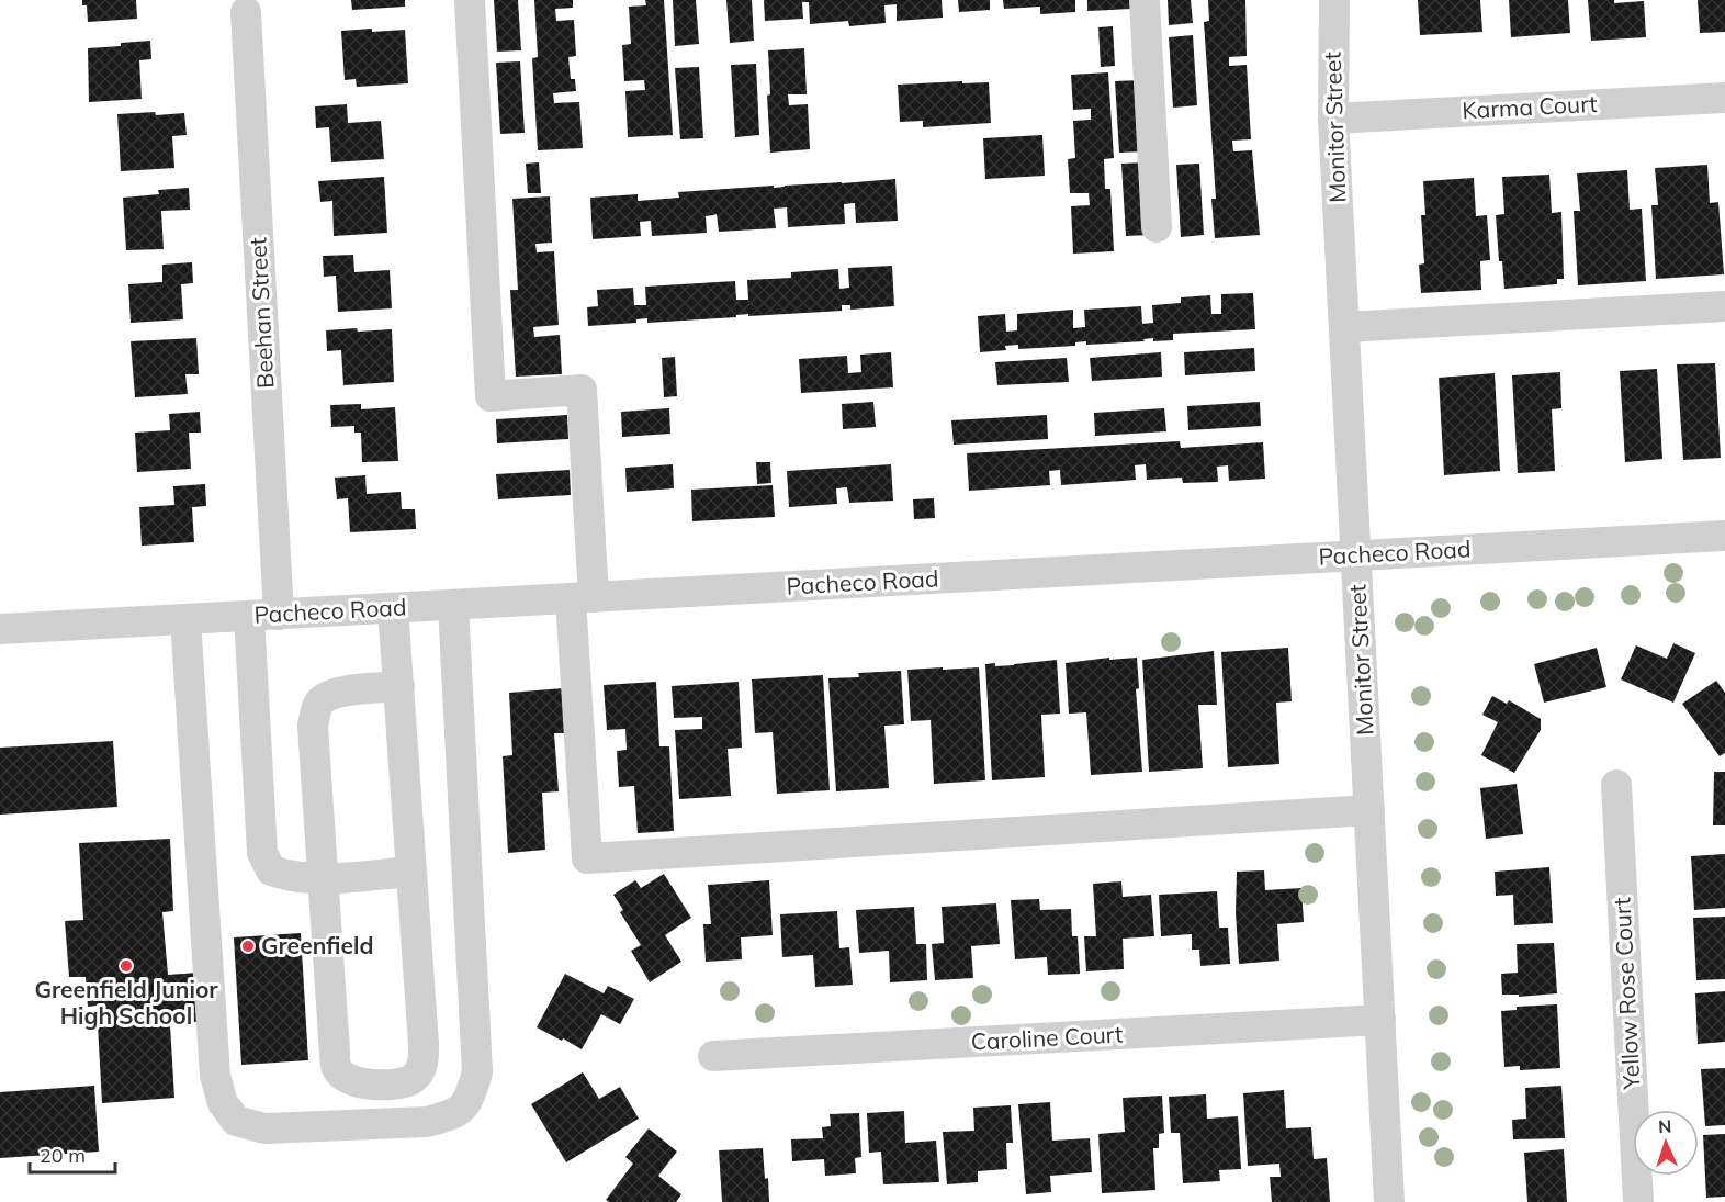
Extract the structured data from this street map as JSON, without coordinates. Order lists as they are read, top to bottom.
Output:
{
  "streets": {
    "street": [
      "Karma Court",
      "Monitor Street",
      "Beehan Street",
      "Pacheco Road",
      "Yellow Rose Court",
      "Caroline Court"
    ]
  },
  "crossings": [
    ["Karma Court", "Monitor Street"],
    ["Monitor Street", "Pacheco Road"],
    ["Monitor Street", "Caroline Court"],
    ["Beehan Street", "Pacheco Road"]
  ],
  "places": ["Greenfield", "Greenfield Junior High School"],
  "scale_bar": "20 m",
  "north": "top"
}
